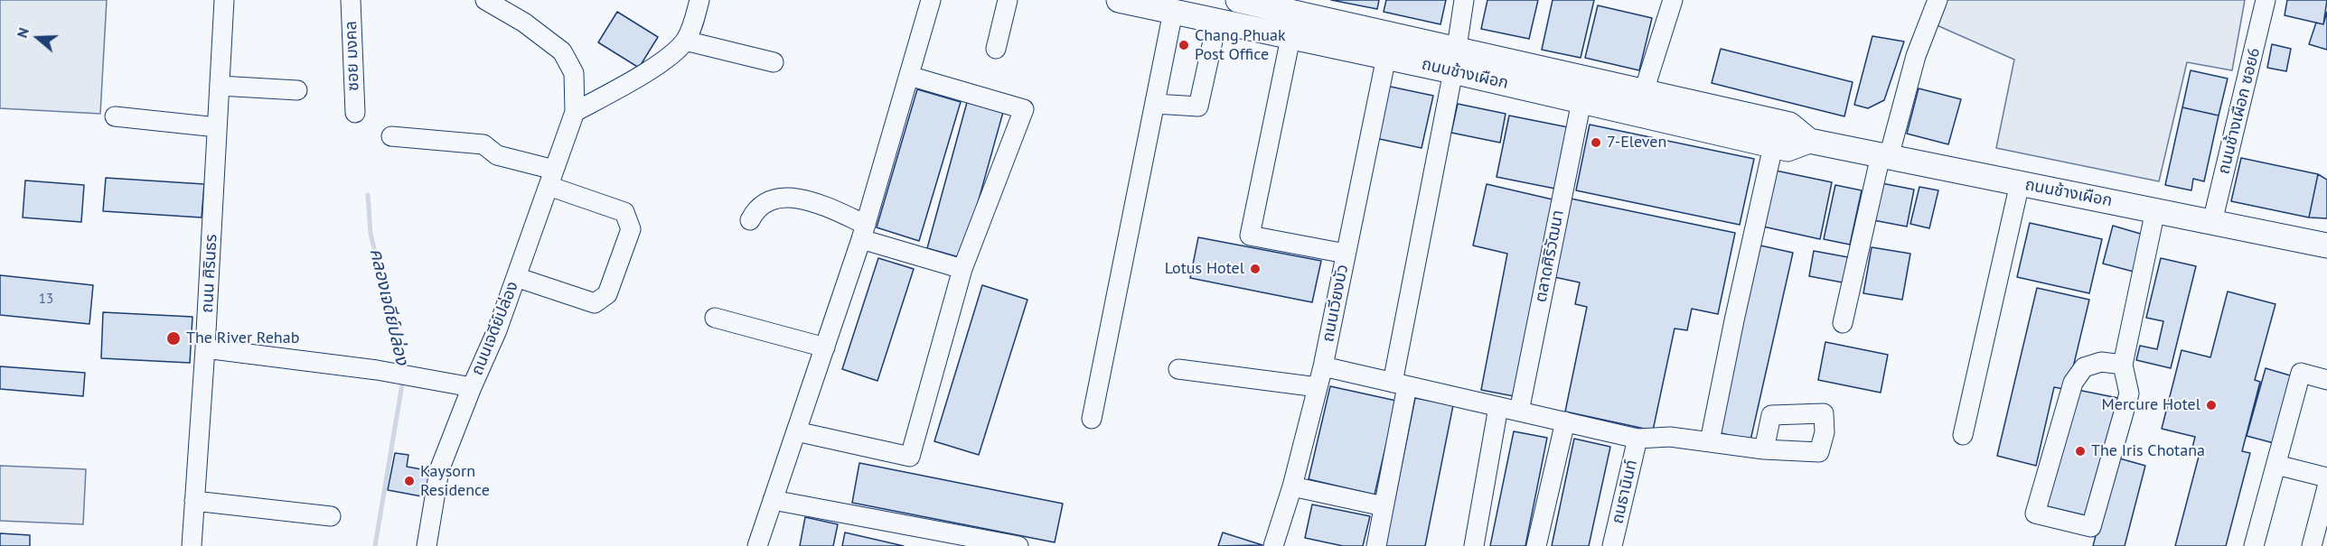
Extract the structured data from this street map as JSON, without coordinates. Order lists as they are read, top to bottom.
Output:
{
  "streets": {
    "main road": ["ถนนช้างเผือก"],
    "street": [
      "ซอย มงคล",
      "ถนนช้างเผือก ซอย6",
      "ตลาดศิริวัฒนา",
      "ถนน ศิรินธร",
      "ถนนเวียงบัว",
      "ถนนเจดีย์ปล่อง",
      "ถนธานินท์"
    ]
  },
  "crossings": [
    ["ถนนช้างเผือก", "ถนนช้างเผือก ซอย6"],
    ["ถนนช้างเผือก", "ตลาดศิริวัฒนา"],
    ["ถนนช้างเผือก", "ถนนเวียงบัว"]
  ],
  "water": ["คลองเจดีย์ปล่อง"],
  "places": [
    "Chang Phuak Post Office",
    "7-Eleven",
    "Lotus Hotel",
    "The River Rehab",
    "Mercure Hotel",
    "The Iris Chotana",
    "Kaysorn Residence"
  ],
  "house_numbers": ["13"],
  "north": "left"
}
